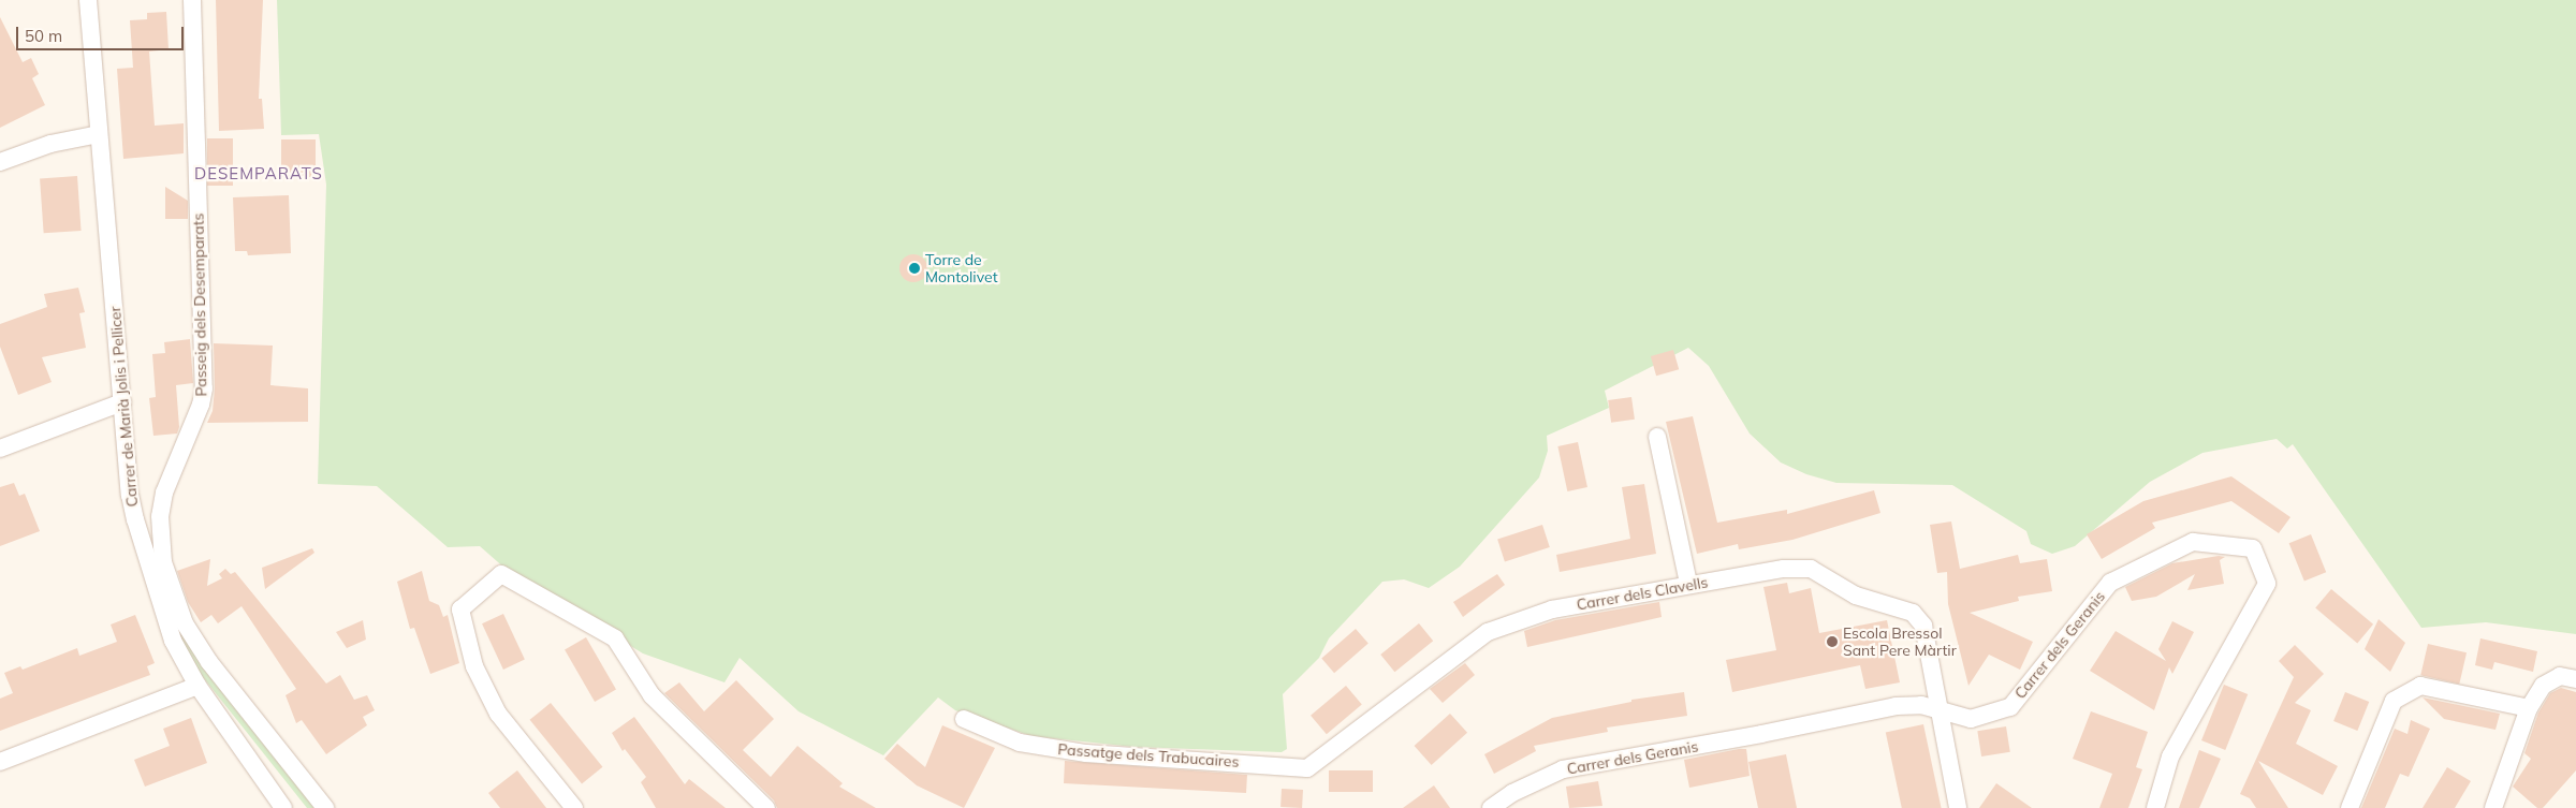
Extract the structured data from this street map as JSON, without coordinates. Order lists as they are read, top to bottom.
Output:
{
  "streets": {
    "street": [
      "Passeig dels Desemparats",
      "Carrer de Marià Jolis i Pellicer",
      "Carrer dels Clavells",
      "Carrer dels Geranis",
      "Passatge dels Trabucaires"
    ]
  },
  "crossings": [
    ["Carrer dels Clavells", "Carrer dels Geranis"],
    ["Carrer dels Clavells", "Passatge dels Trabucaires"]
  ],
  "districts": ["DESEMPARATS"],
  "places": ["Torre de Montolivet", "Escola Bressol Sant Pere Màrtir"],
  "scale_bar": "50 m"
}
